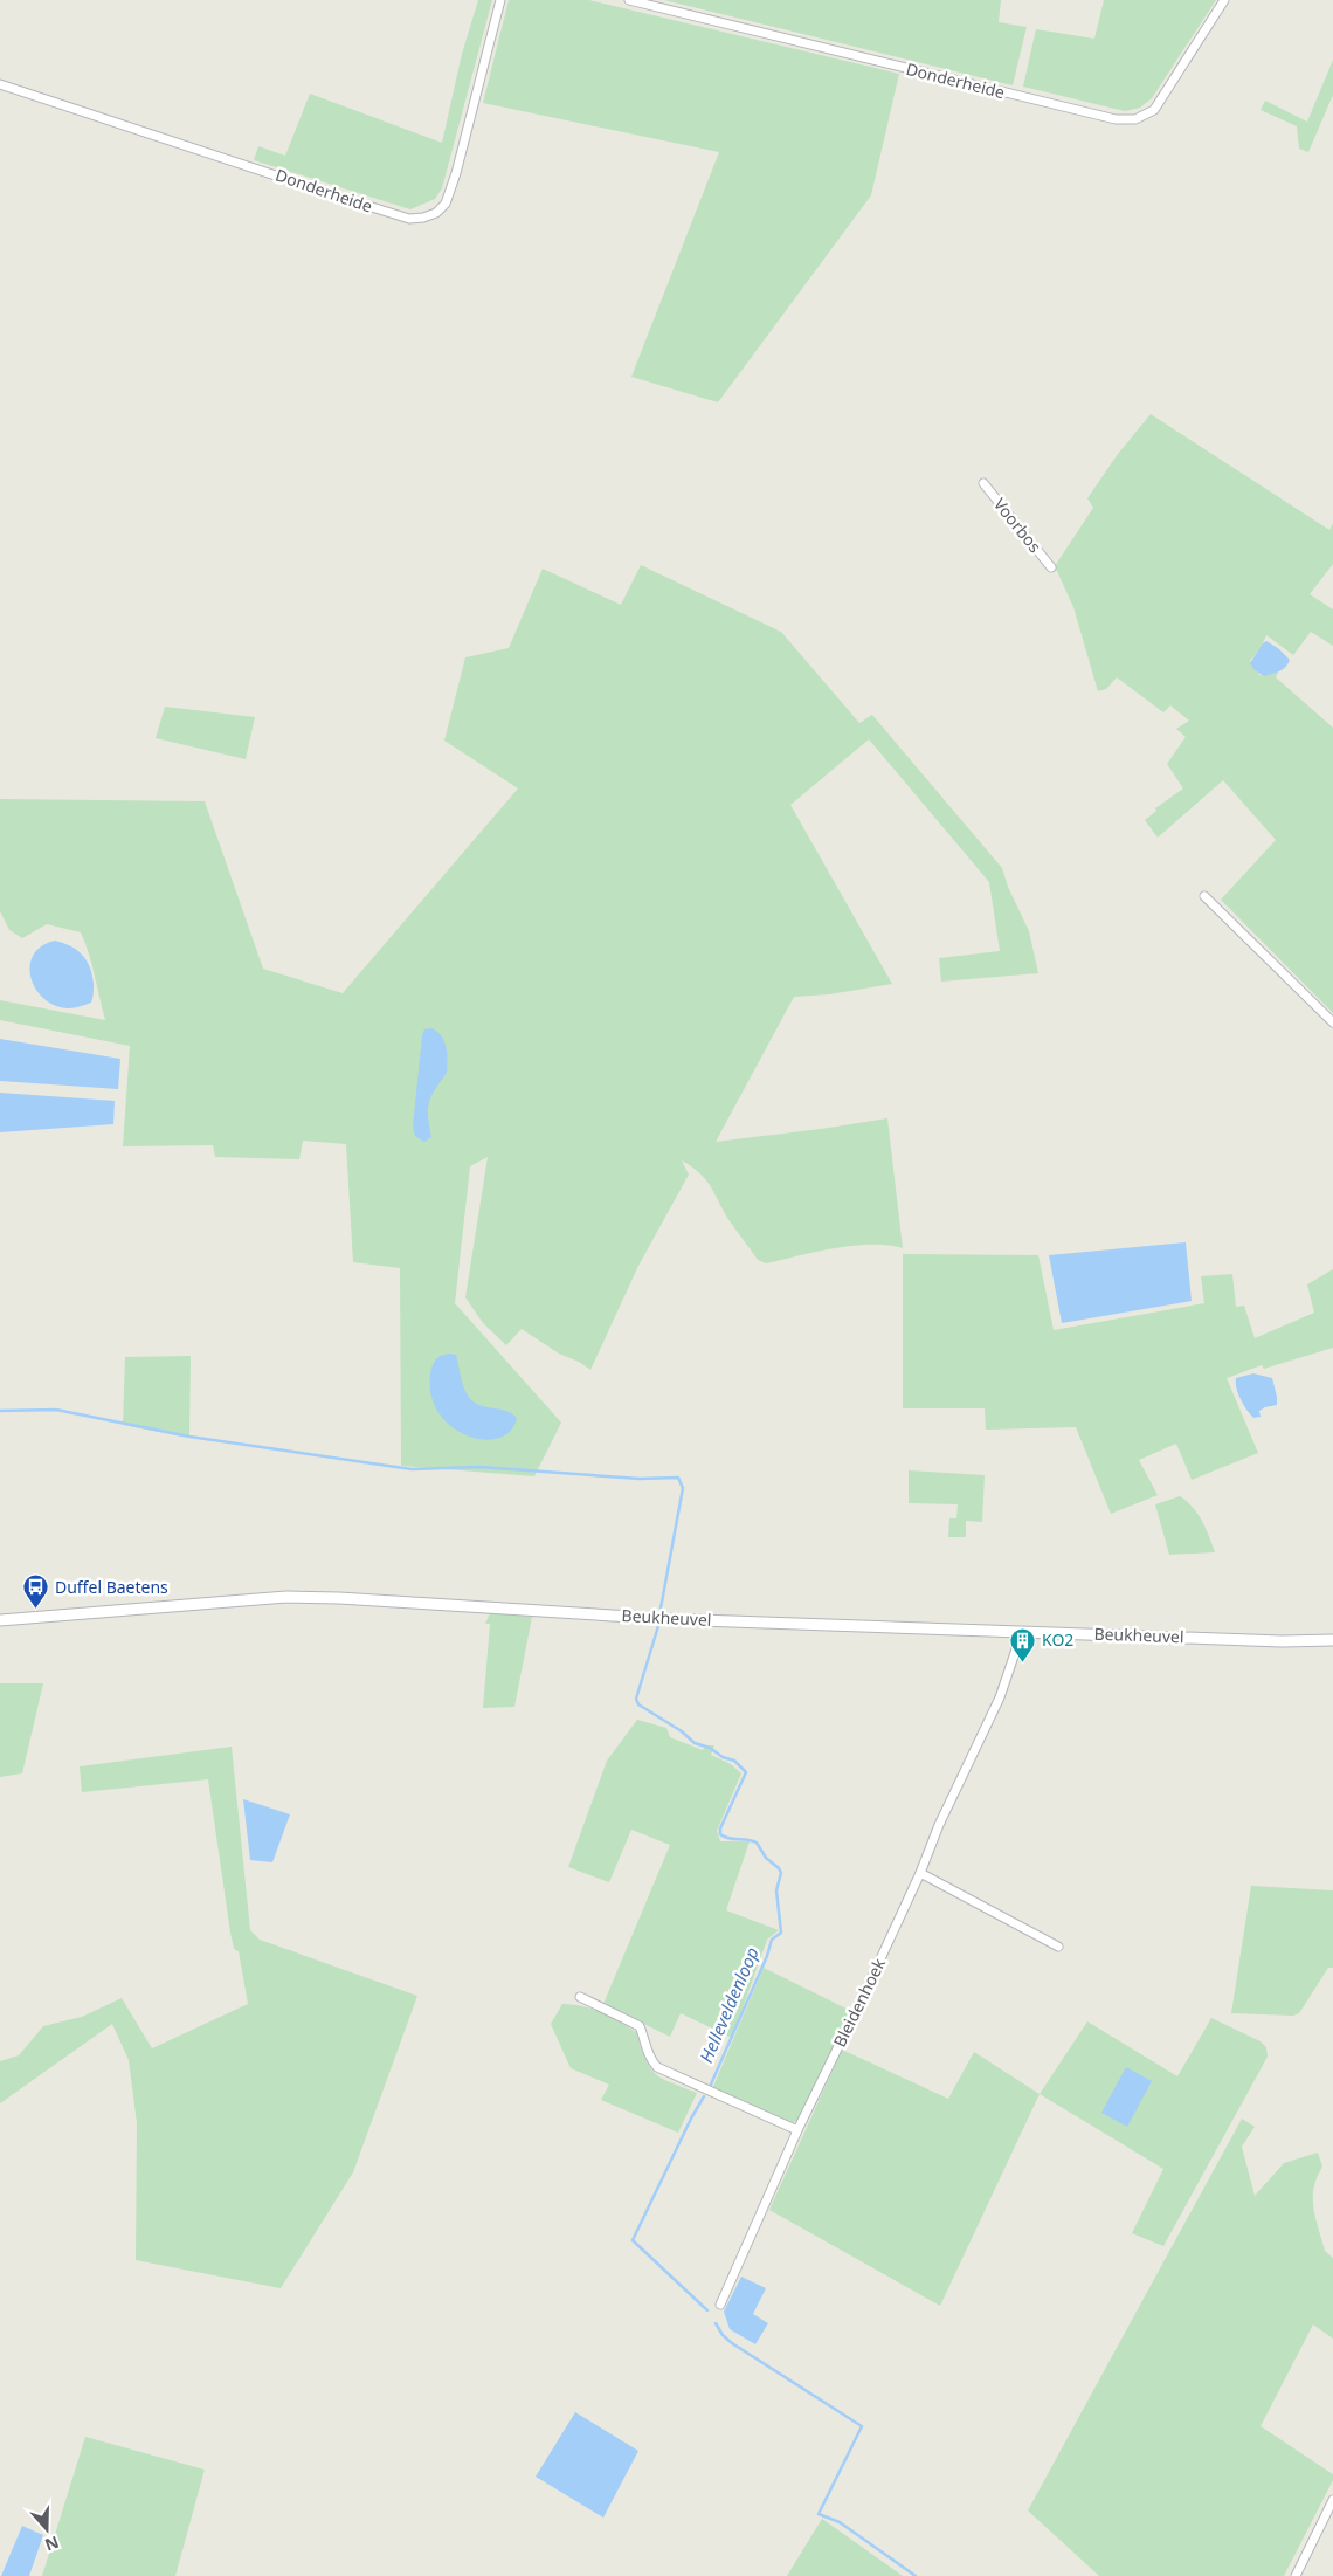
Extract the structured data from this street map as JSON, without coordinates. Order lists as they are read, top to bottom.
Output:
{
  "streets": {
    "street": [
      "Donderheide",
      "Voorbos",
      "Beukheuvel",
      "Bleidenhoek"
    ]
  },
  "crossings": [
    ["Beukheuvel", "Bleidenhoek"]
  ],
  "water": ["Helleveldenloop"],
  "places": {
    "bus stop": ["Duffel Baetens"],
    "building": ["KO2"]
  },
  "north": "bottom"
}
